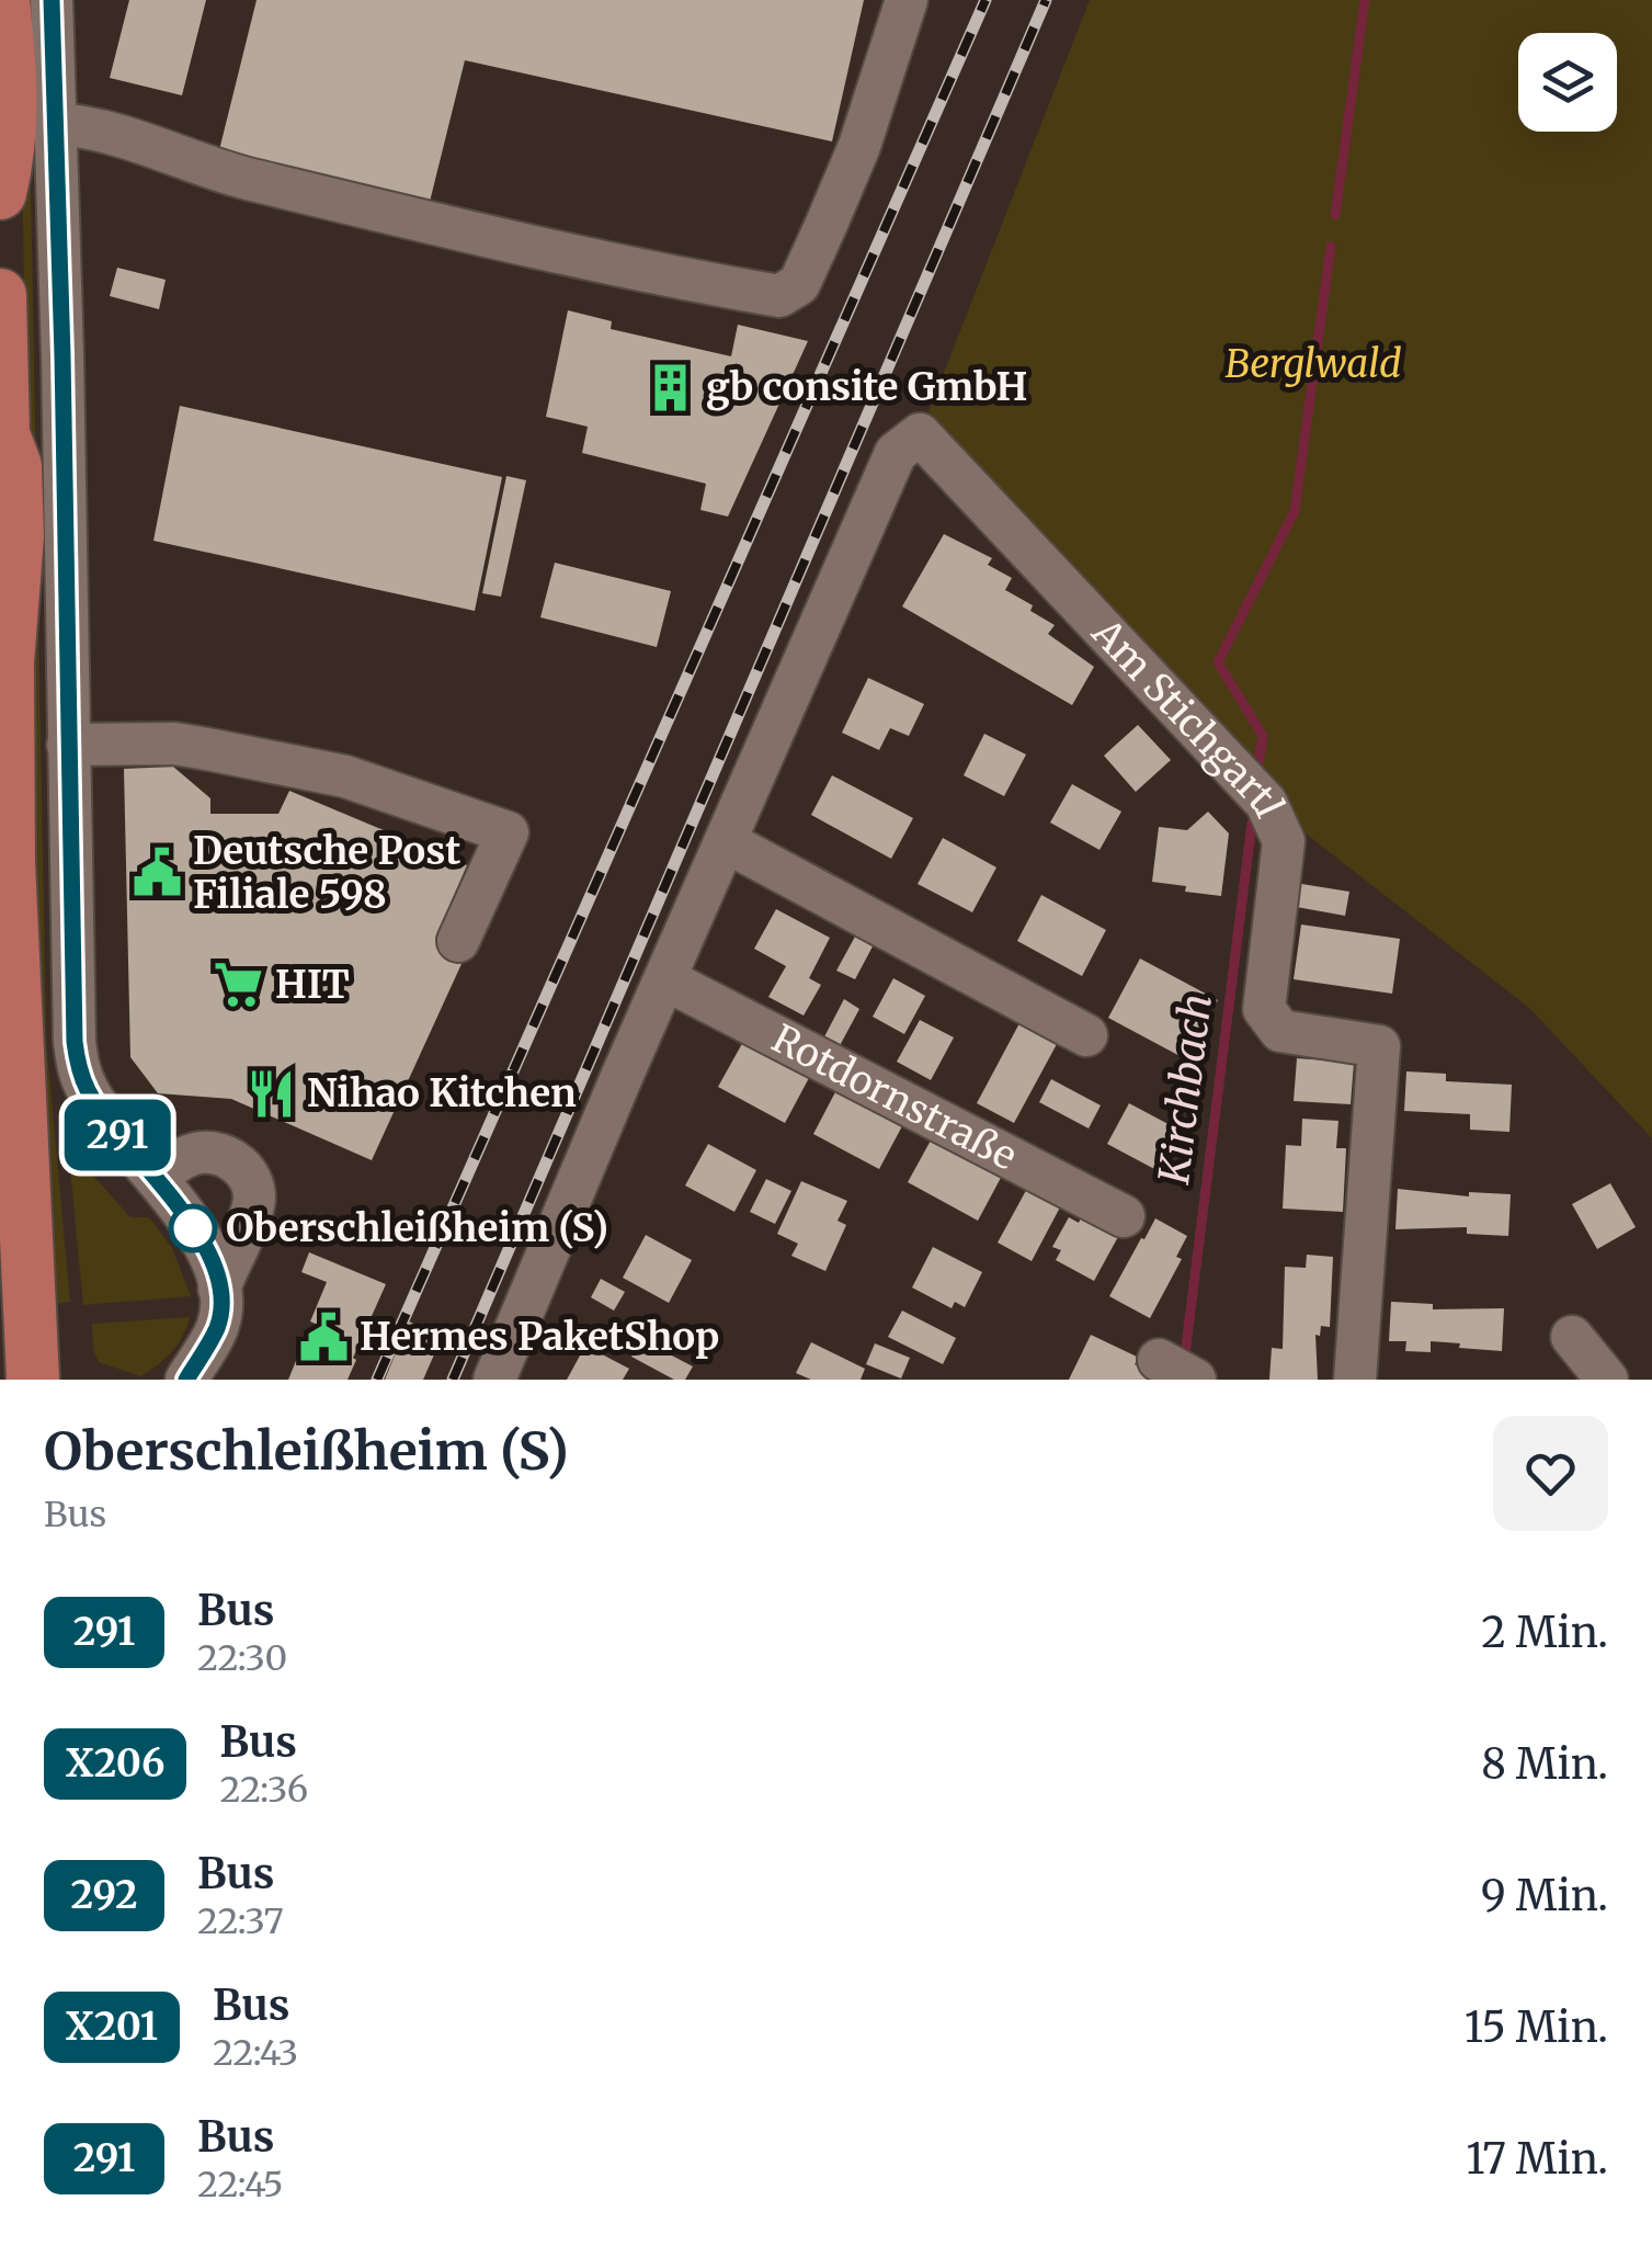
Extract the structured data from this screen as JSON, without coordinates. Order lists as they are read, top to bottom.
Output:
{
  "streets": {
    "street": ["Am Stichgartl", "Rotdornstraße"]
  },
  "water": ["Kirchbach"],
  "parks": ["Berglwald"],
  "places": {
    "building": ["gb consite GmbH"],
    "public building": ["Deutsche Post Filiale 598", "Hermes PaketShop"],
    "supermarket": ["HIT"],
    "restaurant": ["Nihao Kitchen"],
    "other": ["Oberschleißheim (S)"]
  },
  "lines": ["bus line 291"],
  "page": {
    "on_map": "291",
    "heading": ["Oberschleißheim (S)", "Bus"],
    "list": [
      {
        "mark": "291",
        "name": "Bus",
        "note": "22:30",
        "value": "2 Min."
      },
      {
        "mark": "X206",
        "name": "Bus",
        "note": "22:36",
        "value": "8 Min."
      },
      {
        "mark": "292",
        "name": "Bus",
        "note": "22:37",
        "value": "9 Min."
      },
      {
        "mark": "X201",
        "name": "Bus",
        "note": "22:43",
        "value": "15 Min."
      },
      {
        "mark": "291",
        "name": "Bus",
        "note": "22:45",
        "value": "17 Min."
      }
    ]
  }
}
